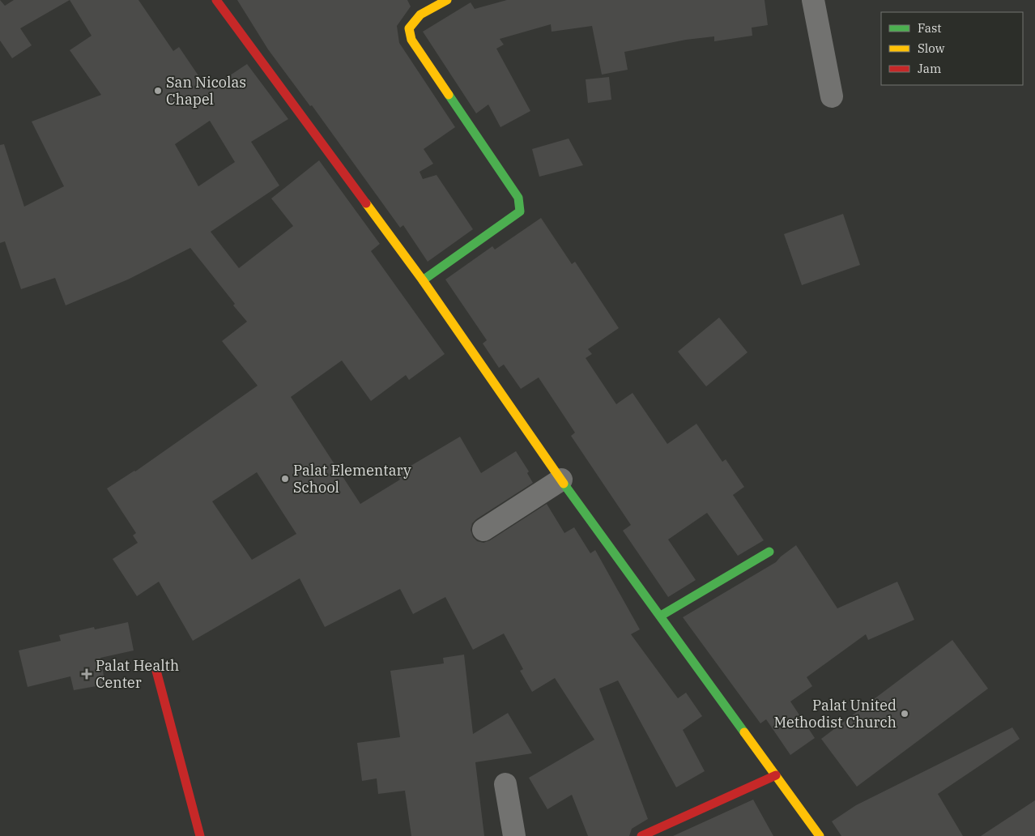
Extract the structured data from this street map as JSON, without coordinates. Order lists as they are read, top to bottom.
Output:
{
  "places": {
    "other": ["San Nicolas Chapel", "Palat Elementary School", "Palat United Methodist Church"],
    "health": ["Palat Health Center"]
  },
  "legend": ["Fast", "Slow", "Jam"]
}
